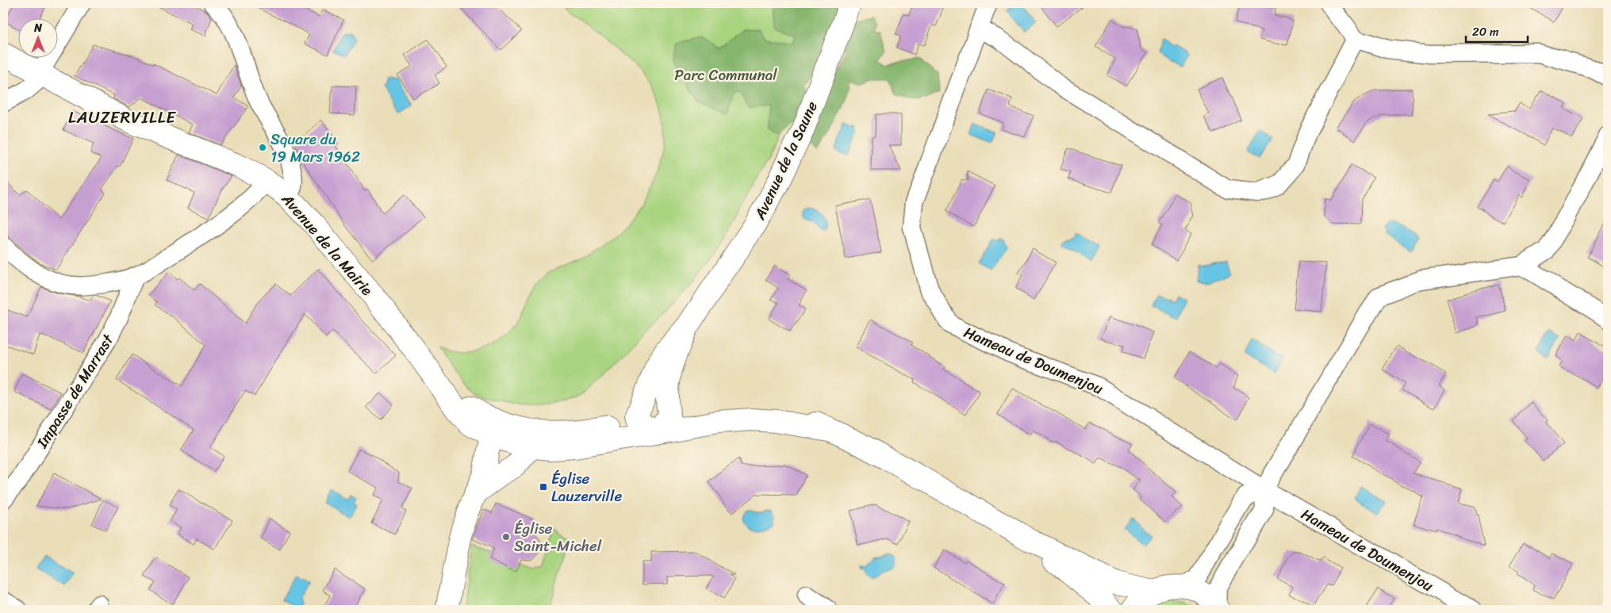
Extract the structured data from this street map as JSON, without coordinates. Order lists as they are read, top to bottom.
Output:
{
  "streets": {
    "street": [
      "Avenue de la Saune",
      "Avenue de la Mairie",
      "Hameau de Doumenjou",
      "Impasse de Marrast"
    ]
  },
  "districts": ["LAUZERVILLE"],
  "parks": ["Parc Communal"],
  "places": {
    "other": ["Square du 19 Mars 1962", "Église Saint-Michel"],
    "transit": ["Église Lauzerville"]
  },
  "scale_bar": "20 m",
  "north": "top"
}
